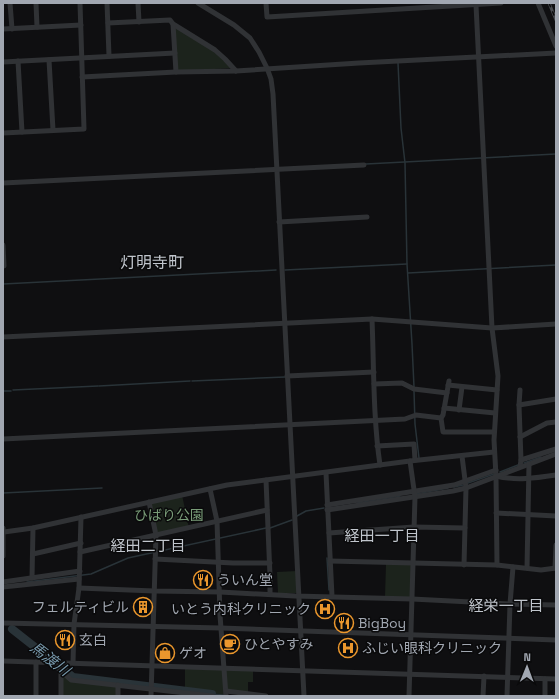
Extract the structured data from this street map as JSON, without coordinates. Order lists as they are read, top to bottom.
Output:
{
  "districts": [
    "灯明寺町",
    "経田一丁目",
    "経田二丁目",
    "経栄一丁目"
  ],
  "water": ["馬渡川"],
  "parks": ["ひばり公園"],
  "places": {
    "restaurant": ["ういん堂", "BigBoy", "玄白"],
    "building": ["フェルティビル"],
    "hospital": ["いとう内科クリニック", "ふじい眼科クリニック"],
    "cafe": ["ひとやすみ"],
    "shop": ["ゲオ"]
  },
  "north": "top"
}
